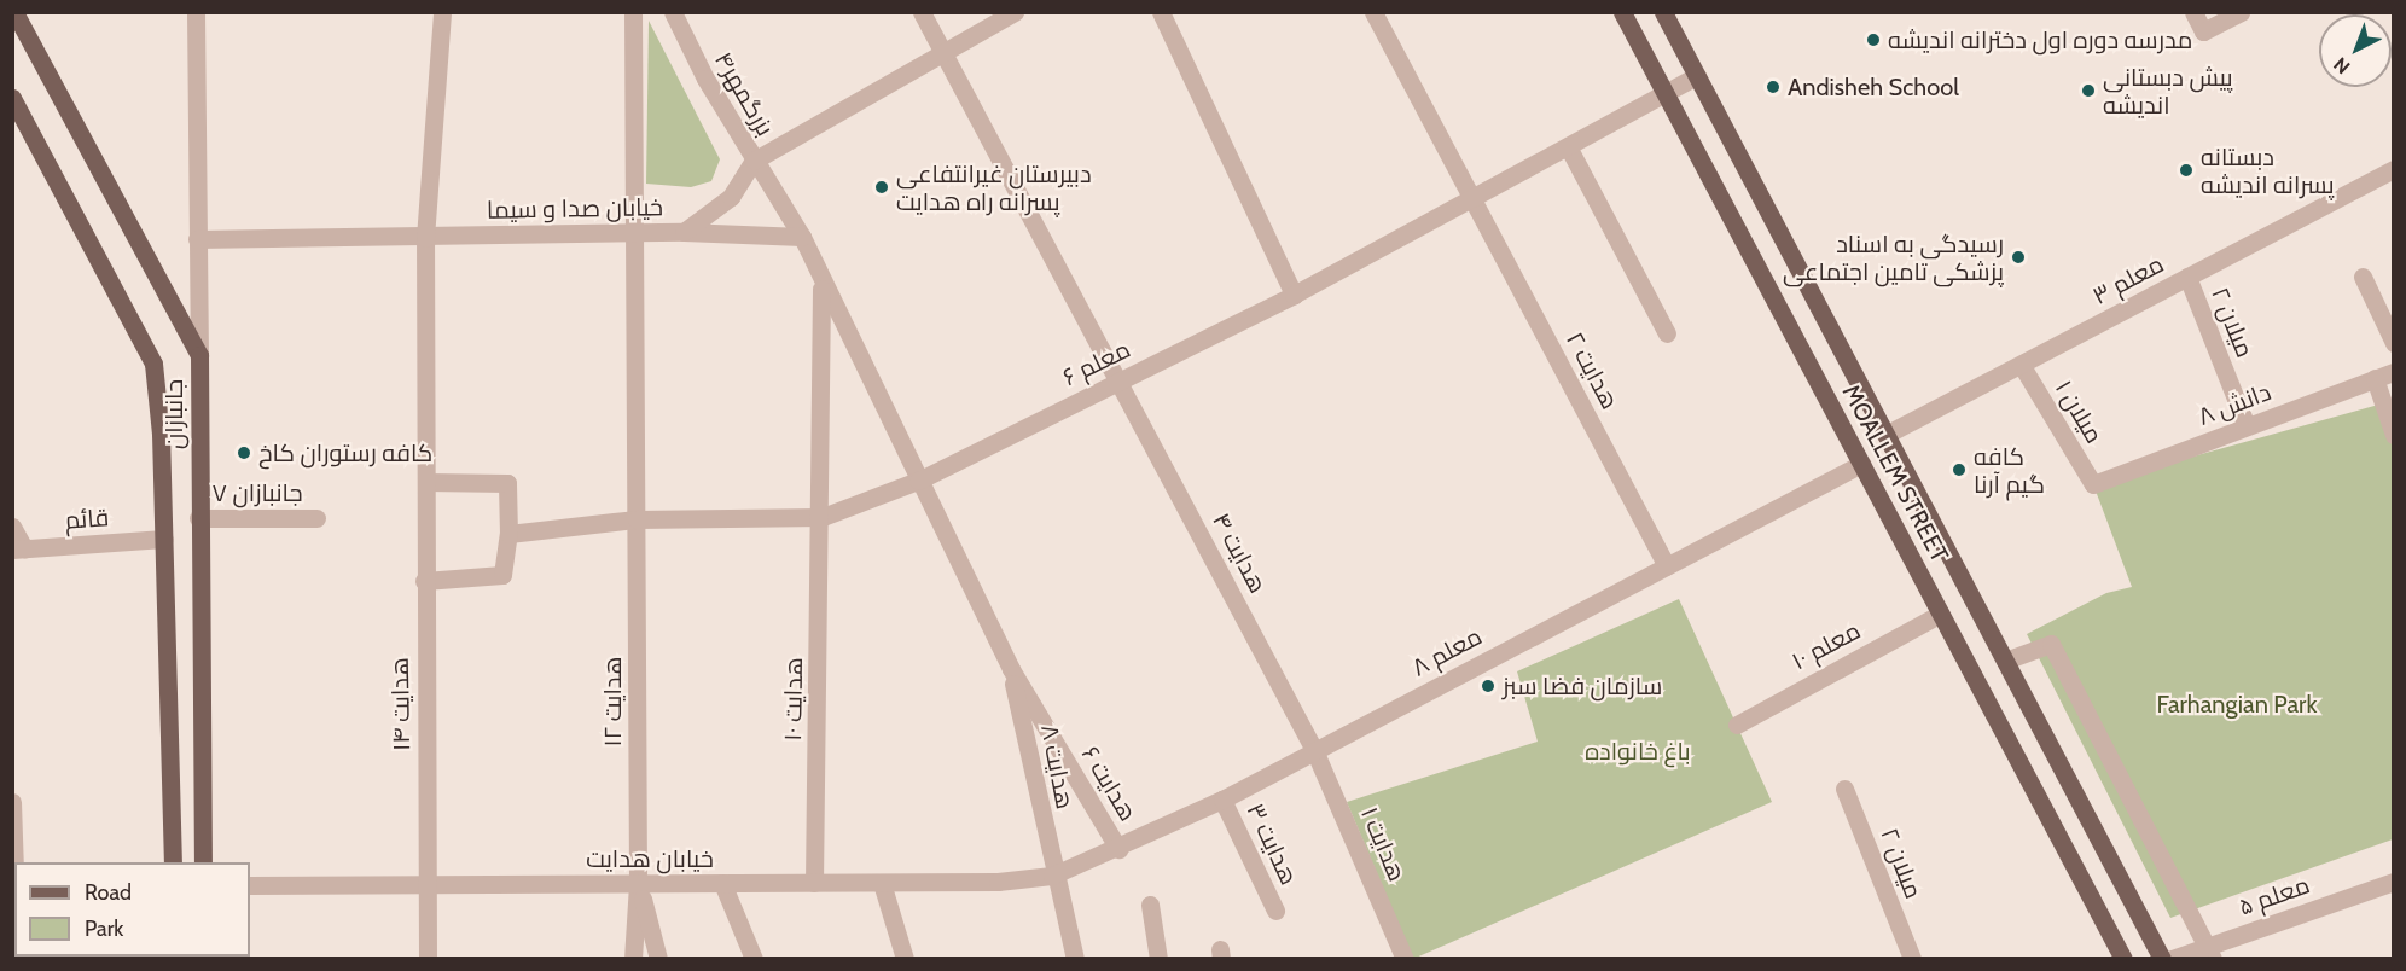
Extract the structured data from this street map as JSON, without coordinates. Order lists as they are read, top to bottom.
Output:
{
  "streets": {
    "main road": ["جانبازان", "MOALLEM STREET"],
    "street": [
      "بزرگمهر۴",
      "خیابان صدا و سیما",
      "معلم ۳",
      "میلان ۲",
      "معلم ۶",
      "هدایت ۲",
      "دانش ۸",
      "میلان ۱",
      "جانبازان ۷",
      "قائم",
      "هدایت ۴",
      "معلم ۱۰",
      "معلم ۸",
      "هدایت ۱۰",
      "هدایت ۱۲",
      "هدایت ۱۴",
      "هدایت ۸",
      "هدایت ۶",
      "هدایت ۳",
      "هدایت ۱",
      "خیابان هدایت",
      "معلم ۵"
    ]
  },
  "crossings": [
    ["بزرگمهر۴", "خیابان صدا و سیما"],
    ["بزرگمهر۴", "معلم ۶"],
    ["بزرگمهر۴", "هدایت ۱۰"],
    ["بزرگمهر۴", "هدایت ۸"],
    ["بزرگمهر۴", "هدایت ۶"],
    ["خیابان صدا و سیما", "هدایت ۴"],
    ["خیابان صدا و سیما", "هدایت ۱۲"],
    ["خیابان صدا و سیما", "هدایت ۱۴"],
    ["معلم ۳", "میلان ۲"],
    ["معلم ۳", "میلان ۱"],
    ["معلم ۳", "MOALLEM STREET"],
    ["میلان ۲", "دانش ۸"],
    ["معلم ۶", "هدایت ۲"],
    ["معلم ۶", "MOALLEM STREET"],
    ["معلم ۶", "هدایت ۴"],
    ["معلم ۶", "هدایت ۱۰"],
    ["معلم ۶", "هدایت ۱۲"],
    ["هدایت ۲", "معلم ۸"],
    ["دانش ۸", "میلان ۱"],
    ["جانبازان", "جانبازان ۷"],
    ["جانبازان", "قائم"],
    ["MOALLEM STREET", "معلم ۱۰"],
    ["MOALLEM STREET", "معلم ۸"],
    ["هدایت ۴", "معلم ۸"],
    ["هدایت ۴", "هدایت ۱"],
    ["معلم ۸", "هدایت ۸"],
    ["معلم ۸", "هدایت ۶"],
    ["معلم ۸", "هدایت ۳"],
    ["معلم ۸", "هدایت ۱"],
    ["معلم ۸", "خیابان هدایت"],
    ["هدایت ۱۰", "خیابان هدایت"],
    ["هدایت ۱۲", "خیابان هدایت"],
    ["هدایت ۱۴", "خیابان هدایت"],
    ["هدایت ۸", "هدایت ۶"],
    ["هدایت ۸", "خیابان هدایت"]
  ],
  "parks": ["Farhangian Park", "باغ خانواده"],
  "places": [
    "مدرسه دوره اول دخترانه اندیشه",
    "Andisheh School",
    "پیش دبستانی اندیشه",
    "دبستانه پسرانه اندیشه",
    "دبیرستان غیرانتفاعی پسرانه راه هدایت",
    "رسیدگی به اسناد پزشکی تامین اجتماعی",
    "کافه رستوران کاخ",
    "کافه گیم آرنا",
    "سازمان فضا سبز"
  ],
  "legend": ["Road", "Park"],
  "north": "bottom left"
}
